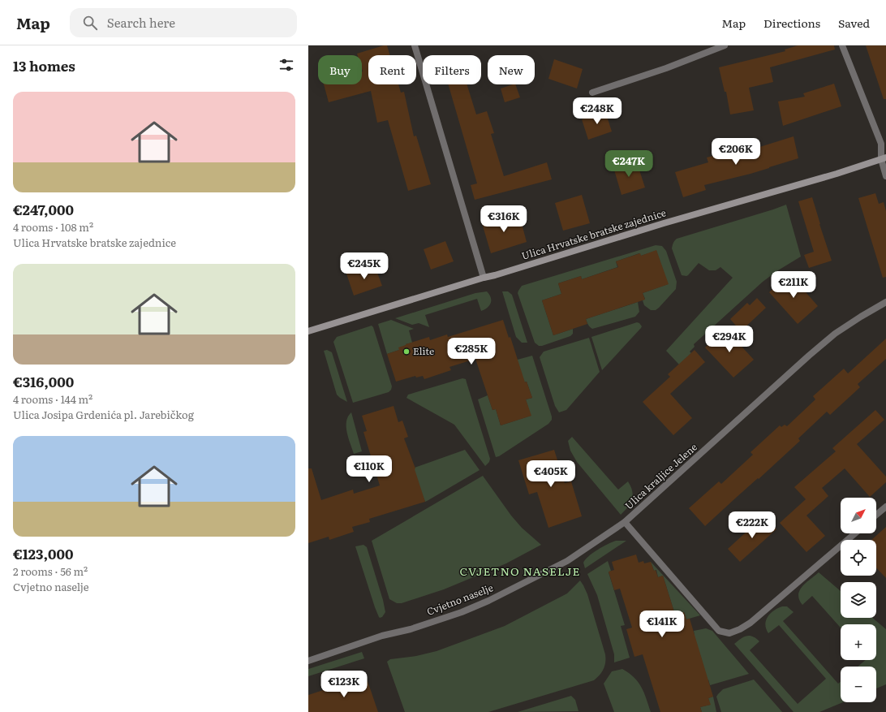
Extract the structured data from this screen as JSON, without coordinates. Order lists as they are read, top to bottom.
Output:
{
  "streets": {
    "street": ["Ulica Hrvatske bratske zajednice", "Ulica kraljice Jelene", "Cvjetno naselje"]
  },
  "crossings": [
    ["Ulica kraljice Jelene", "Cvjetno naselje"]
  ],
  "districts": ["CVJETNO NASELJE"],
  "places": ["Elite"],
  "north": "top right",
  "page": {
    "header": "Map",
    "search": "Search here",
    "nav": ["Map", "Directions", "Saved"],
    "heading": "13 homes",
    "chip": [
      "Buy",
      "Rent",
      "Filters",
      "New"
    ],
    "list": [
      {
        "name": "€247,000",
        "note": "4 rooms · 108 m² · Ulica Hrvatske bratske zajednice"
      },
      {
        "name": "€316,000",
        "note": "4 rooms · 144 m² · Ulica Josipa Grdenića pl. Jarebičkog"
      },
      {
        "name": "€123,000",
        "note": "2 rooms · 56 m² · Cvjetno naselje"
      }
    ],
    "price": [
      "€248K",
      "€206K",
      "€247K",
      "€316K",
      "€245K",
      "€211K",
      "€294K",
      "€285K",
      "€110K",
      "€405K",
      "€222K",
      "€141K",
      "€123K"
    ],
    "map_buttons": ["+", "−"]
  }
}
